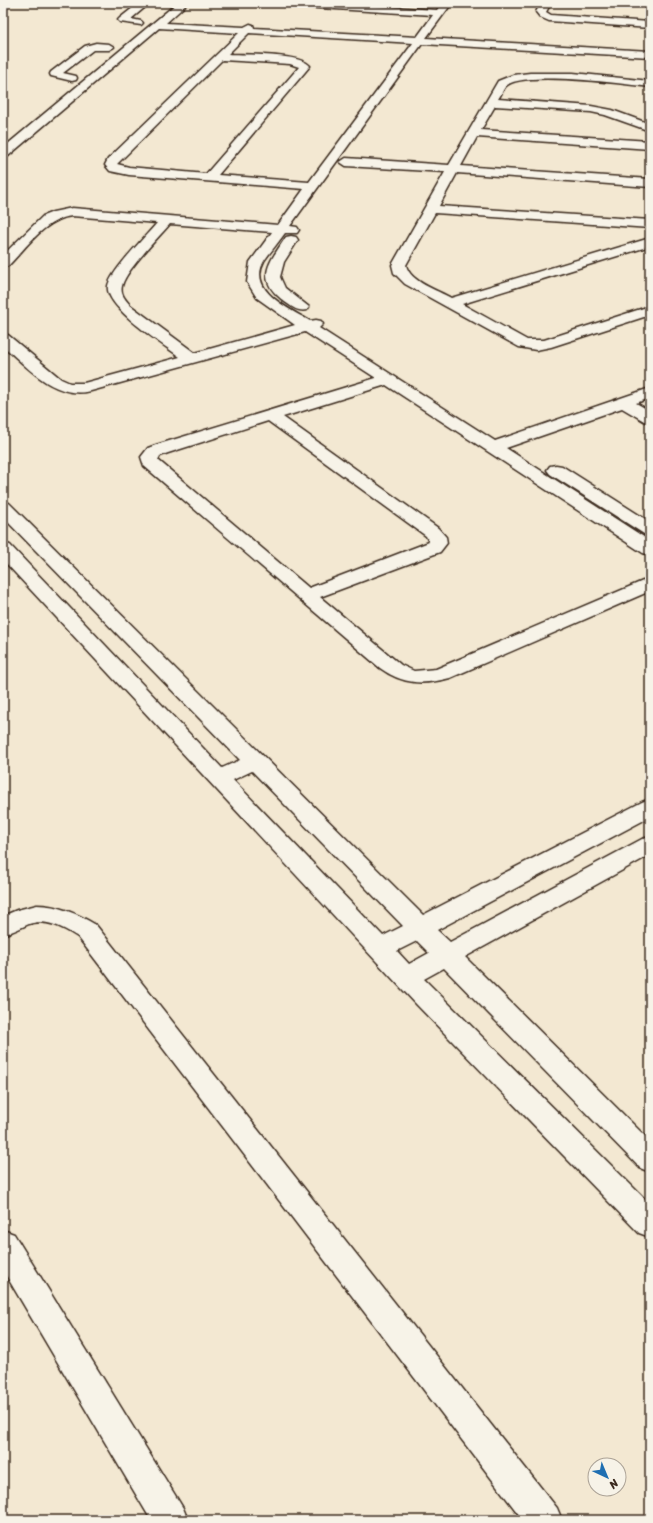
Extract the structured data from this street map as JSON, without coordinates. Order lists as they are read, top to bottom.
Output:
{
  "north": "bottom right"
}
